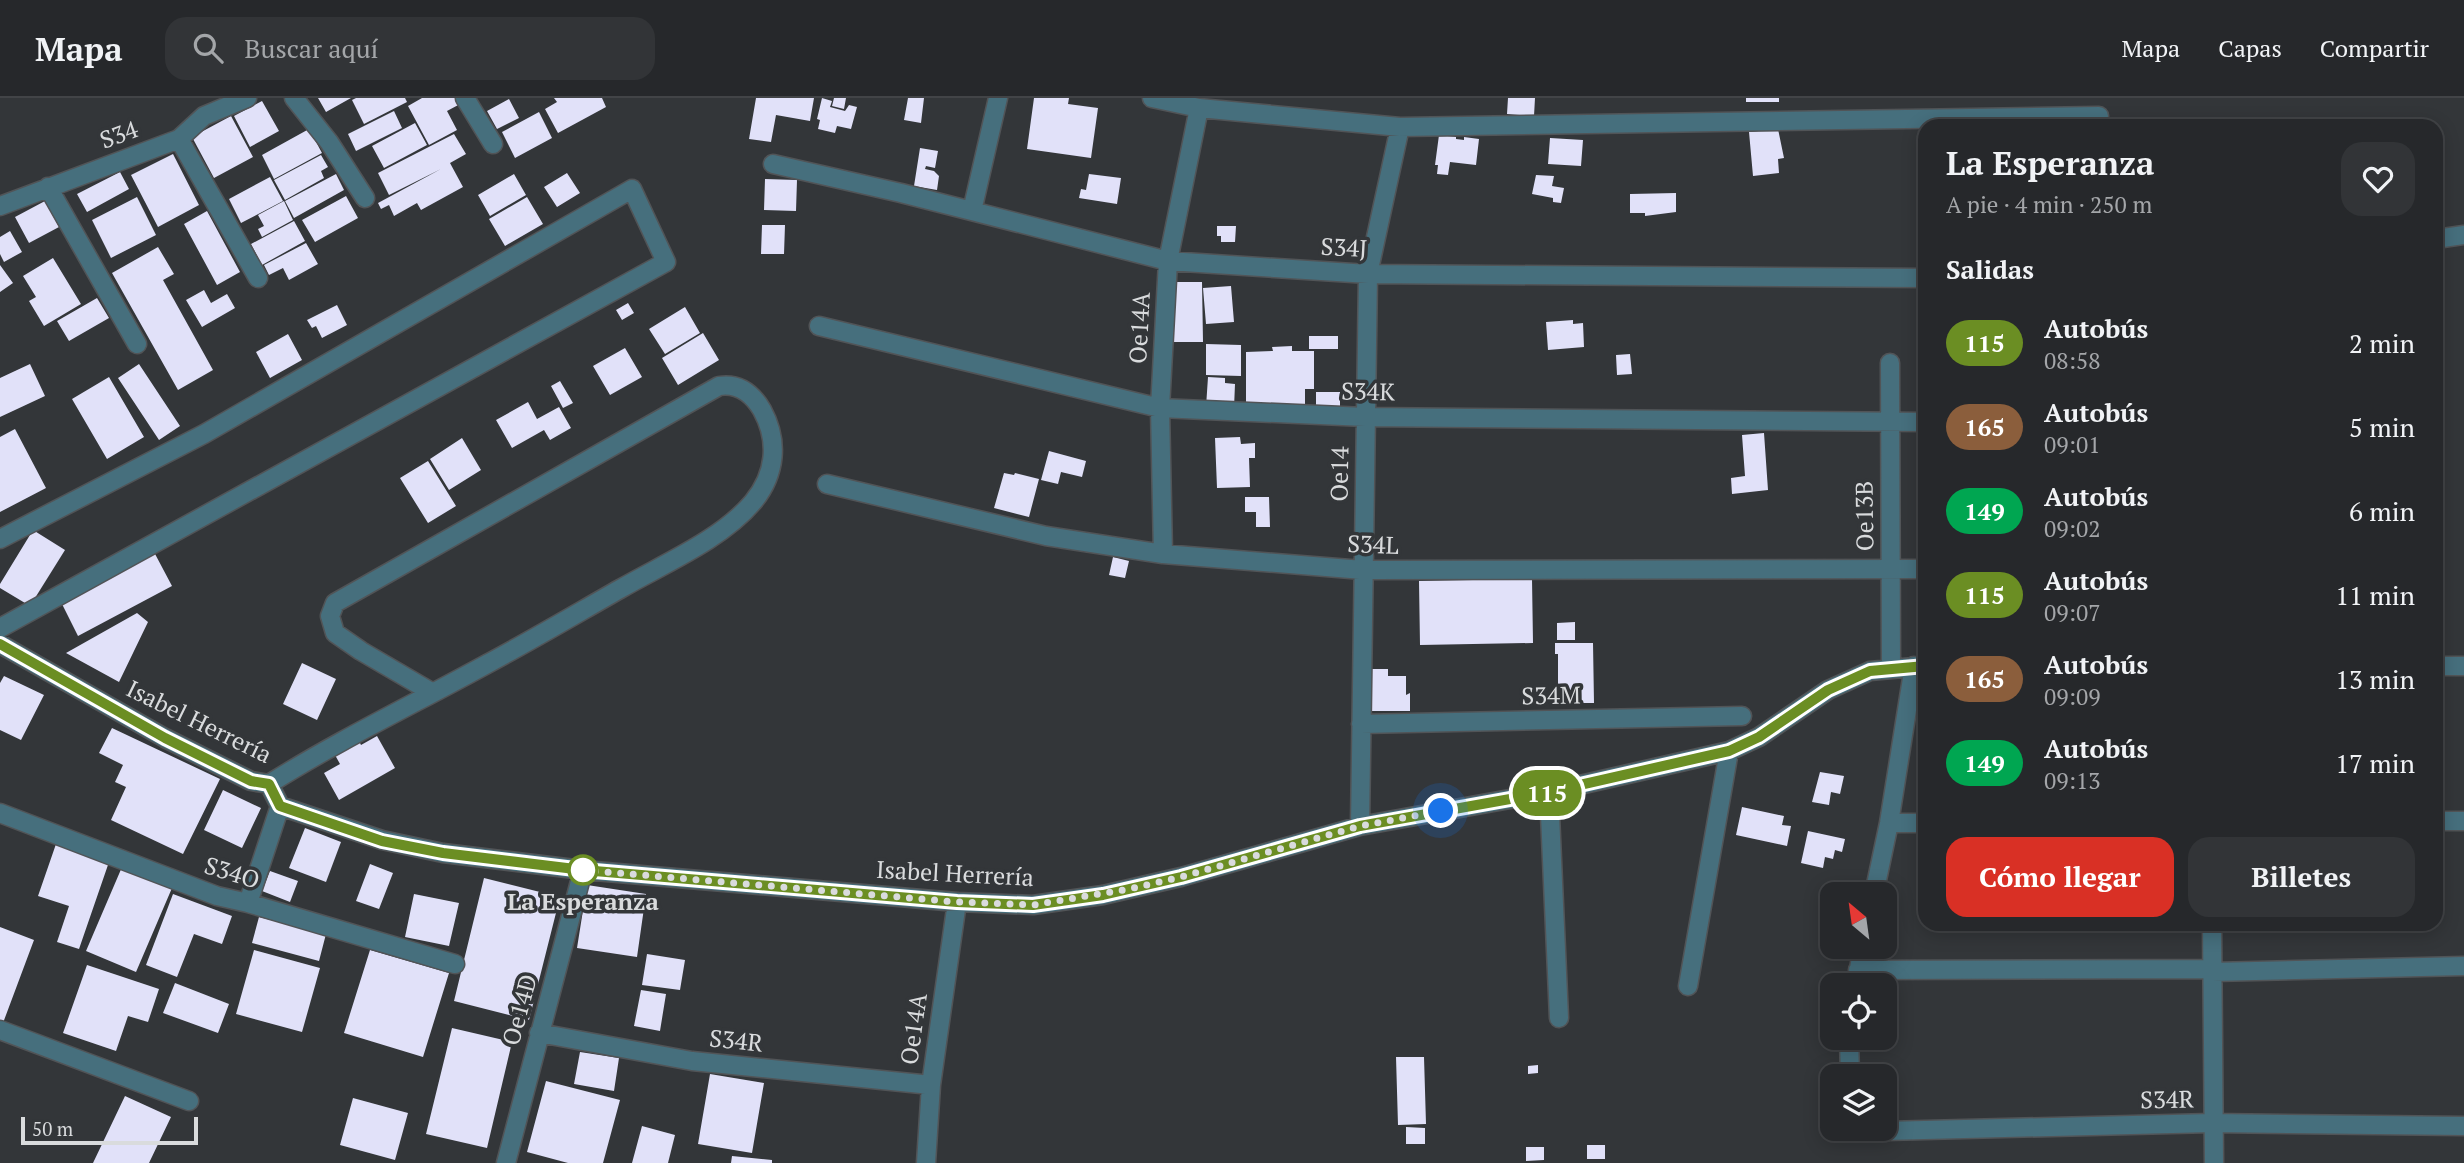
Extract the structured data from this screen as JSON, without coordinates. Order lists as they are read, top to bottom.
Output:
{
  "streets": {
    "street": [
      "S34",
      "S34J",
      "Oe14A",
      "S34K",
      "Oe14",
      "Oe13B",
      "S34L",
      "S34M",
      "Isabel Herrería",
      "S34O",
      "Oe14D",
      "S34R"
    ]
  },
  "crossings": [
    ["S34J", "Oe14A"],
    ["S34J", "Oe14"],
    ["Oe14A", "S34K"],
    ["Oe14A", "S34L"],
    ["Oe14A", "Isabel Herrería"],
    ["Oe14A", "S34R"],
    ["S34K", "Oe14"],
    ["S34K", "Oe13B"],
    ["Oe14", "S34L"],
    ["Oe14", "S34M"],
    ["Oe14", "Isabel Herrería"],
    ["Oe13B", "S34L"],
    ["Oe13B", "Isabel Herrería"],
    ["Isabel Herrería", "Oe14D"],
    ["Oe14D", "S34R"]
  ],
  "places": ["La Esperanza"],
  "lines": ["bus line 115"],
  "scale_bar": "50 m",
  "north": "top left",
  "page": {
    "header": "Mapa",
    "search": "Buscar aquí",
    "nav": ["Mapa", "Capas", "Compartir"],
    "on_map": "115",
    "heading": [
      ["La Esperanza", "A pie · 4 min · 250 m"],
      "Salidas"
    ],
    "list": [
      {
        "mark": "115",
        "name": "Autobús",
        "note": "08:58",
        "value": "2 min"
      },
      {
        "mark": "165",
        "name": "Autobús",
        "note": "09:01",
        "value": "5 min"
      },
      {
        "mark": "149",
        "name": "Autobús",
        "note": "09:02",
        "value": "6 min"
      },
      {
        "mark": "115",
        "name": "Autobús",
        "note": "09:07",
        "value": "11 min"
      },
      {
        "mark": "165",
        "name": "Autobús",
        "note": "09:09",
        "value": "13 min"
      },
      {
        "mark": "149",
        "name": "Autobús",
        "note": "09:13",
        "value": "17 min"
      }
    ],
    "buttons": ["Cómo llegar", "Billetes"],
    "scale": "50 m"
  }
}
